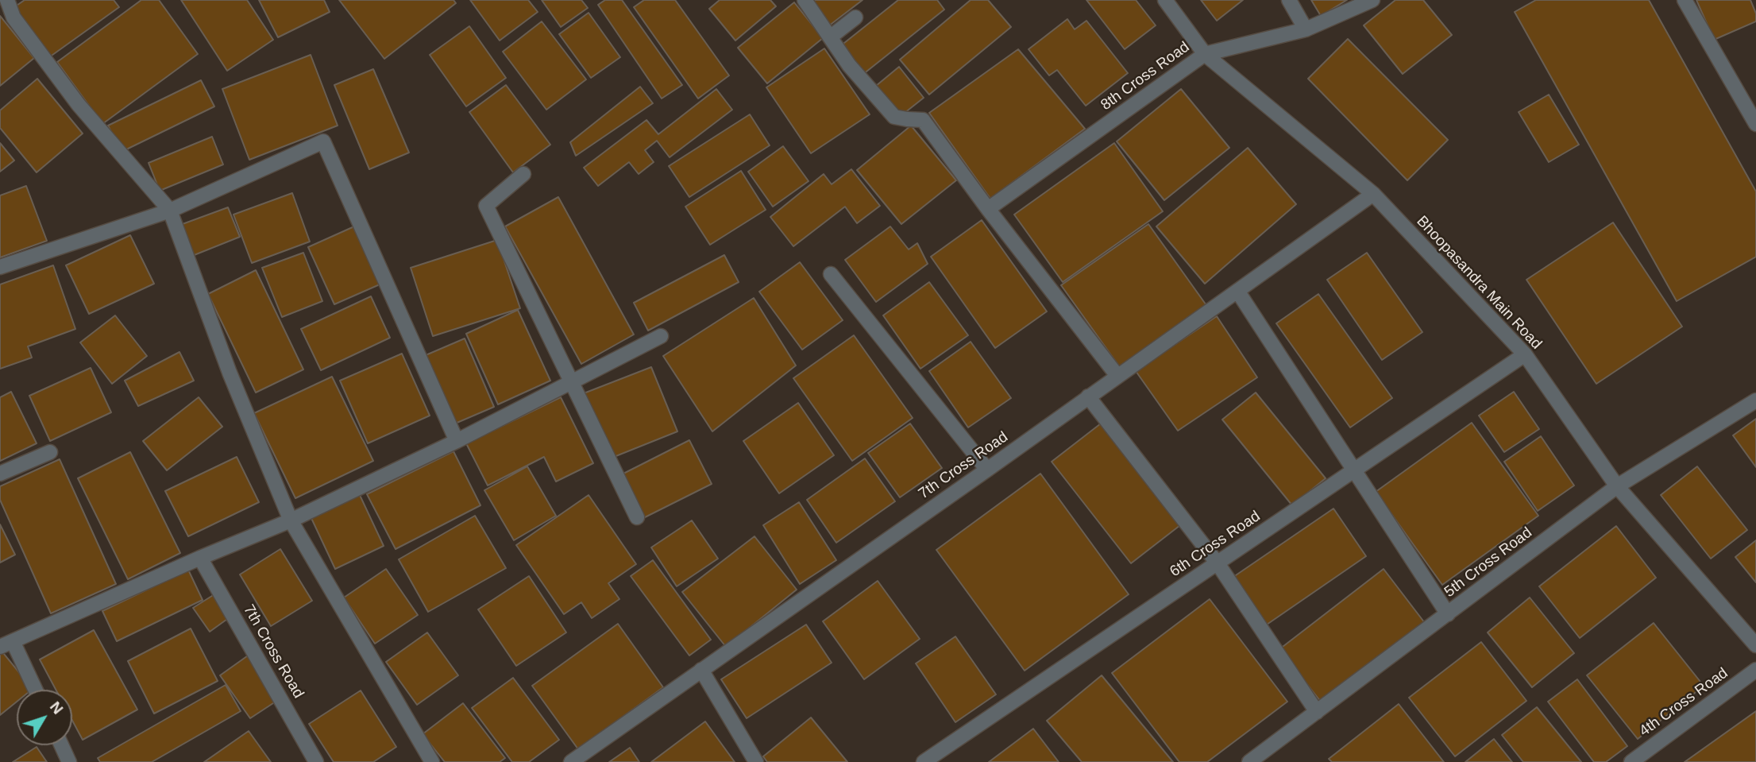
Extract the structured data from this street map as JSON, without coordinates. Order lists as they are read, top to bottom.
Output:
{
  "streets": {
    "street": [
      "8th Cross Road",
      "Bhoopasandra Main Road",
      "7th Cross Road",
      "6th Cross Road",
      "5th Cross Road",
      "4th Cross Road"
    ]
  },
  "crossings": [
    ["8th Cross Road", "Bhoopasandra Main Road"],
    ["Bhoopasandra Main Road", "7th Cross Road"],
    ["Bhoopasandra Main Road", "6th Cross Road"],
    ["Bhoopasandra Main Road", "5th Cross Road"]
  ],
  "north": "top right"
}
